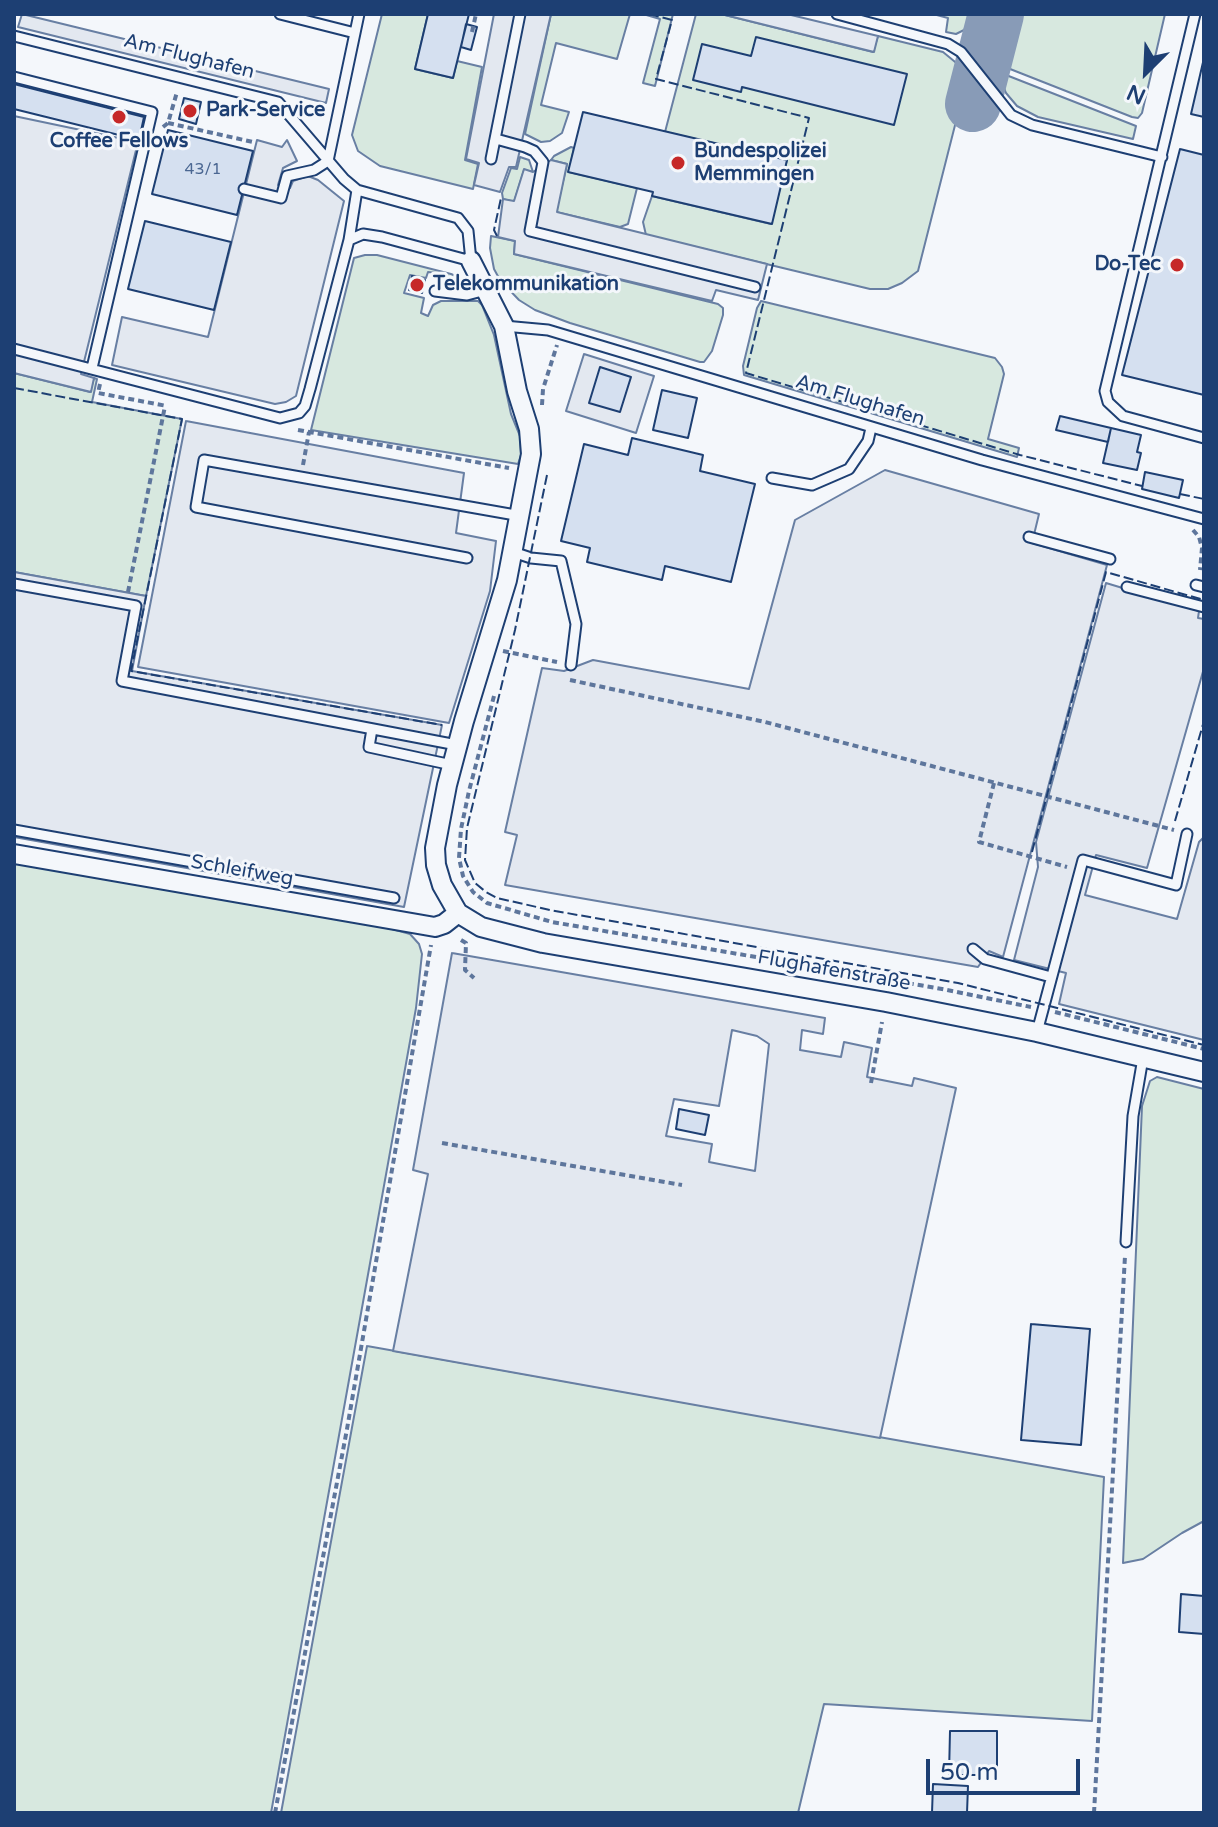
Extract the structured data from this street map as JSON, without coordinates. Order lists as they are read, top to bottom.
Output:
{
  "streets": {
    "street": ["Am Flughafen", "Schleifweg", "Flughafenstraße"]
  },
  "crossings": [
    ["Am Flughafen", "Flughafenstraße"]
  ],
  "places": [
    "Park-Service",
    "Coffee Fellows",
    "Bundespolizei Memmingen",
    "Do-Tec",
    "Telekommunikation"
  ],
  "house_numbers": ["43/1"],
  "scale_bar": "50 m",
  "north": "bottom left"
}
